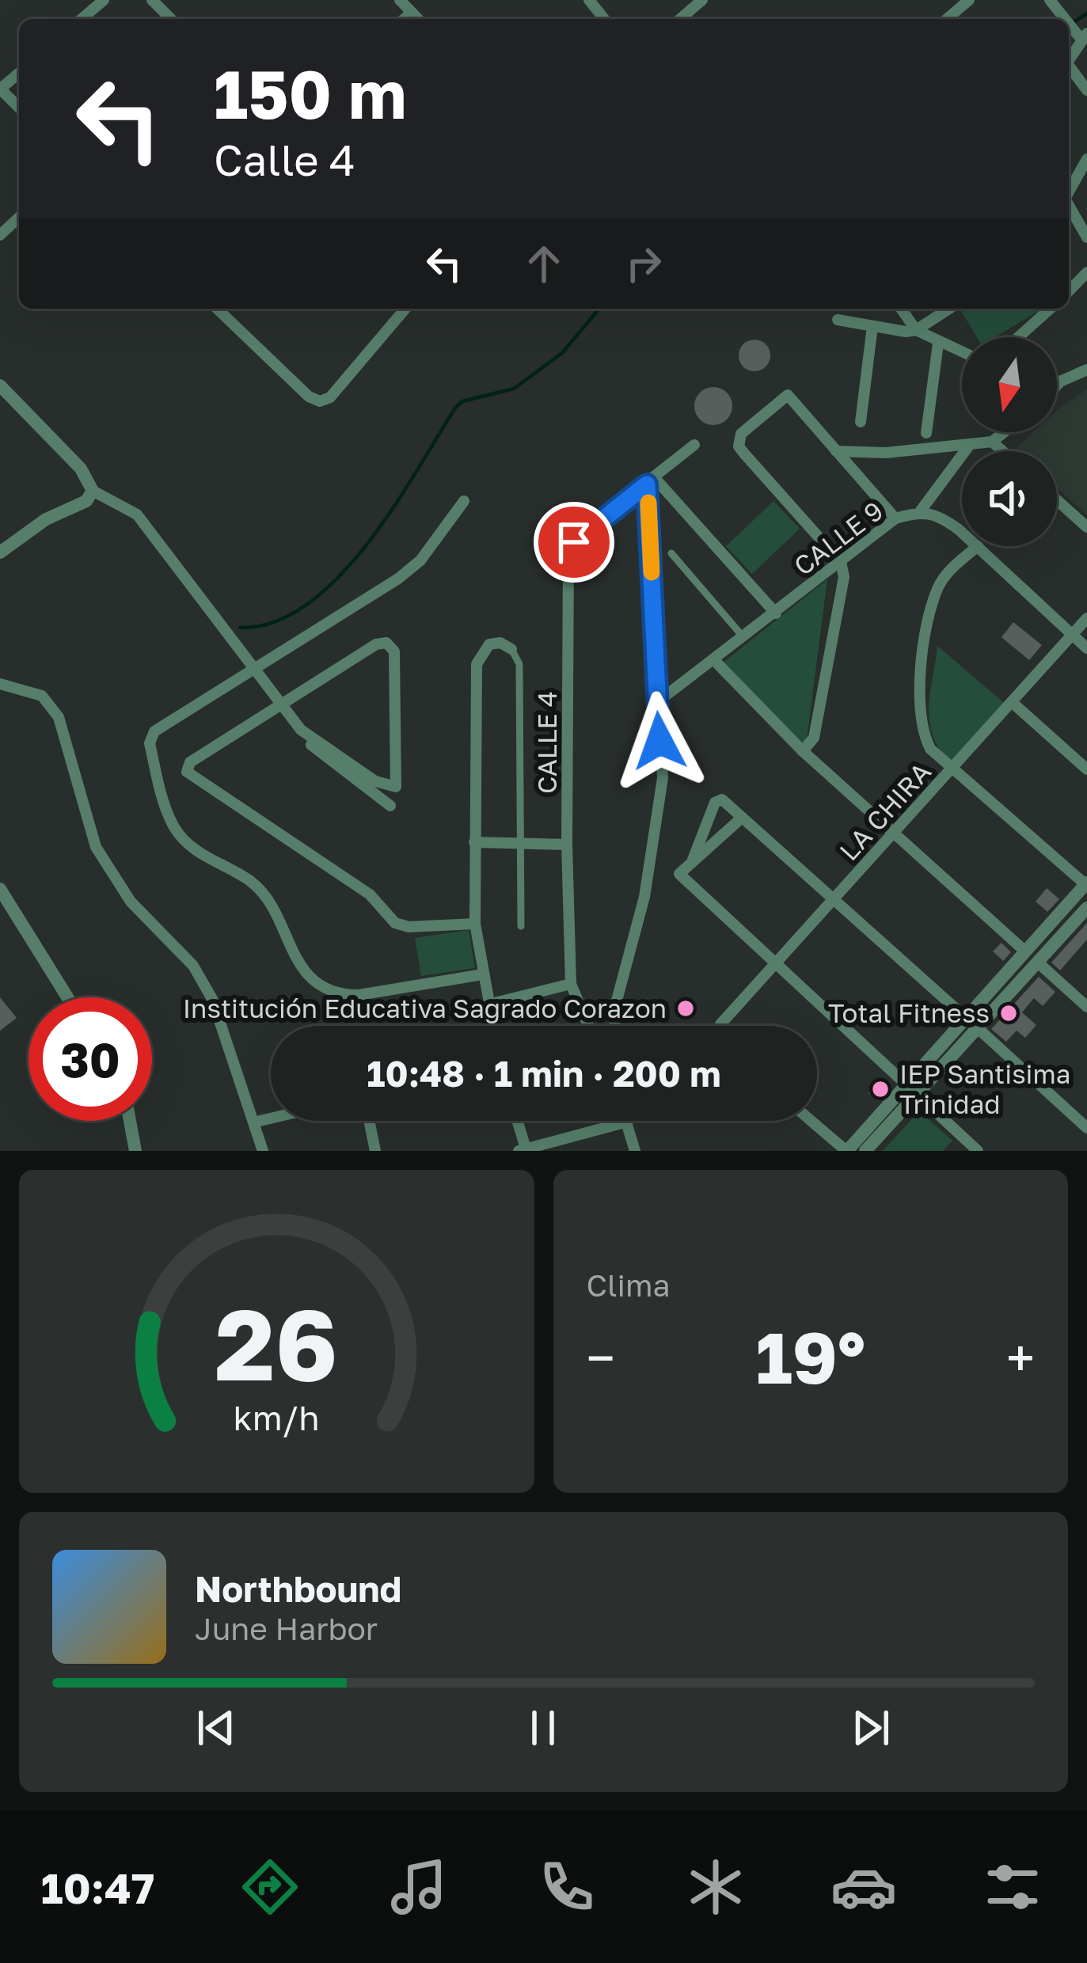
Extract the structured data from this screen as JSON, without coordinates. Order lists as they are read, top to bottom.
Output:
{
  "streets": {
    "street": ["CALLE 9", "CALLE 4", "LA CHIRA"]
  },
  "crossings": [
    ["CALLE 9", "LA CHIRA"]
  ],
  "places": ["Institución Educativa Sagrado Corazon", "Total Fitness", "IEP Santisima Trinidad"],
  "north": "bottom",
  "page": {
    "turn": ["150 m", "Calle 4"],
    "limit": "30",
    "trip": "10:48 · 1 min · 200 m",
    "tile": "Clima",
    "heat": ["−", "19°", "+"],
    "song": ["Northbound", "June Harbor"],
    "tabs": "10:47",
    "gauge": ["26", "km/h"]
  }
}
